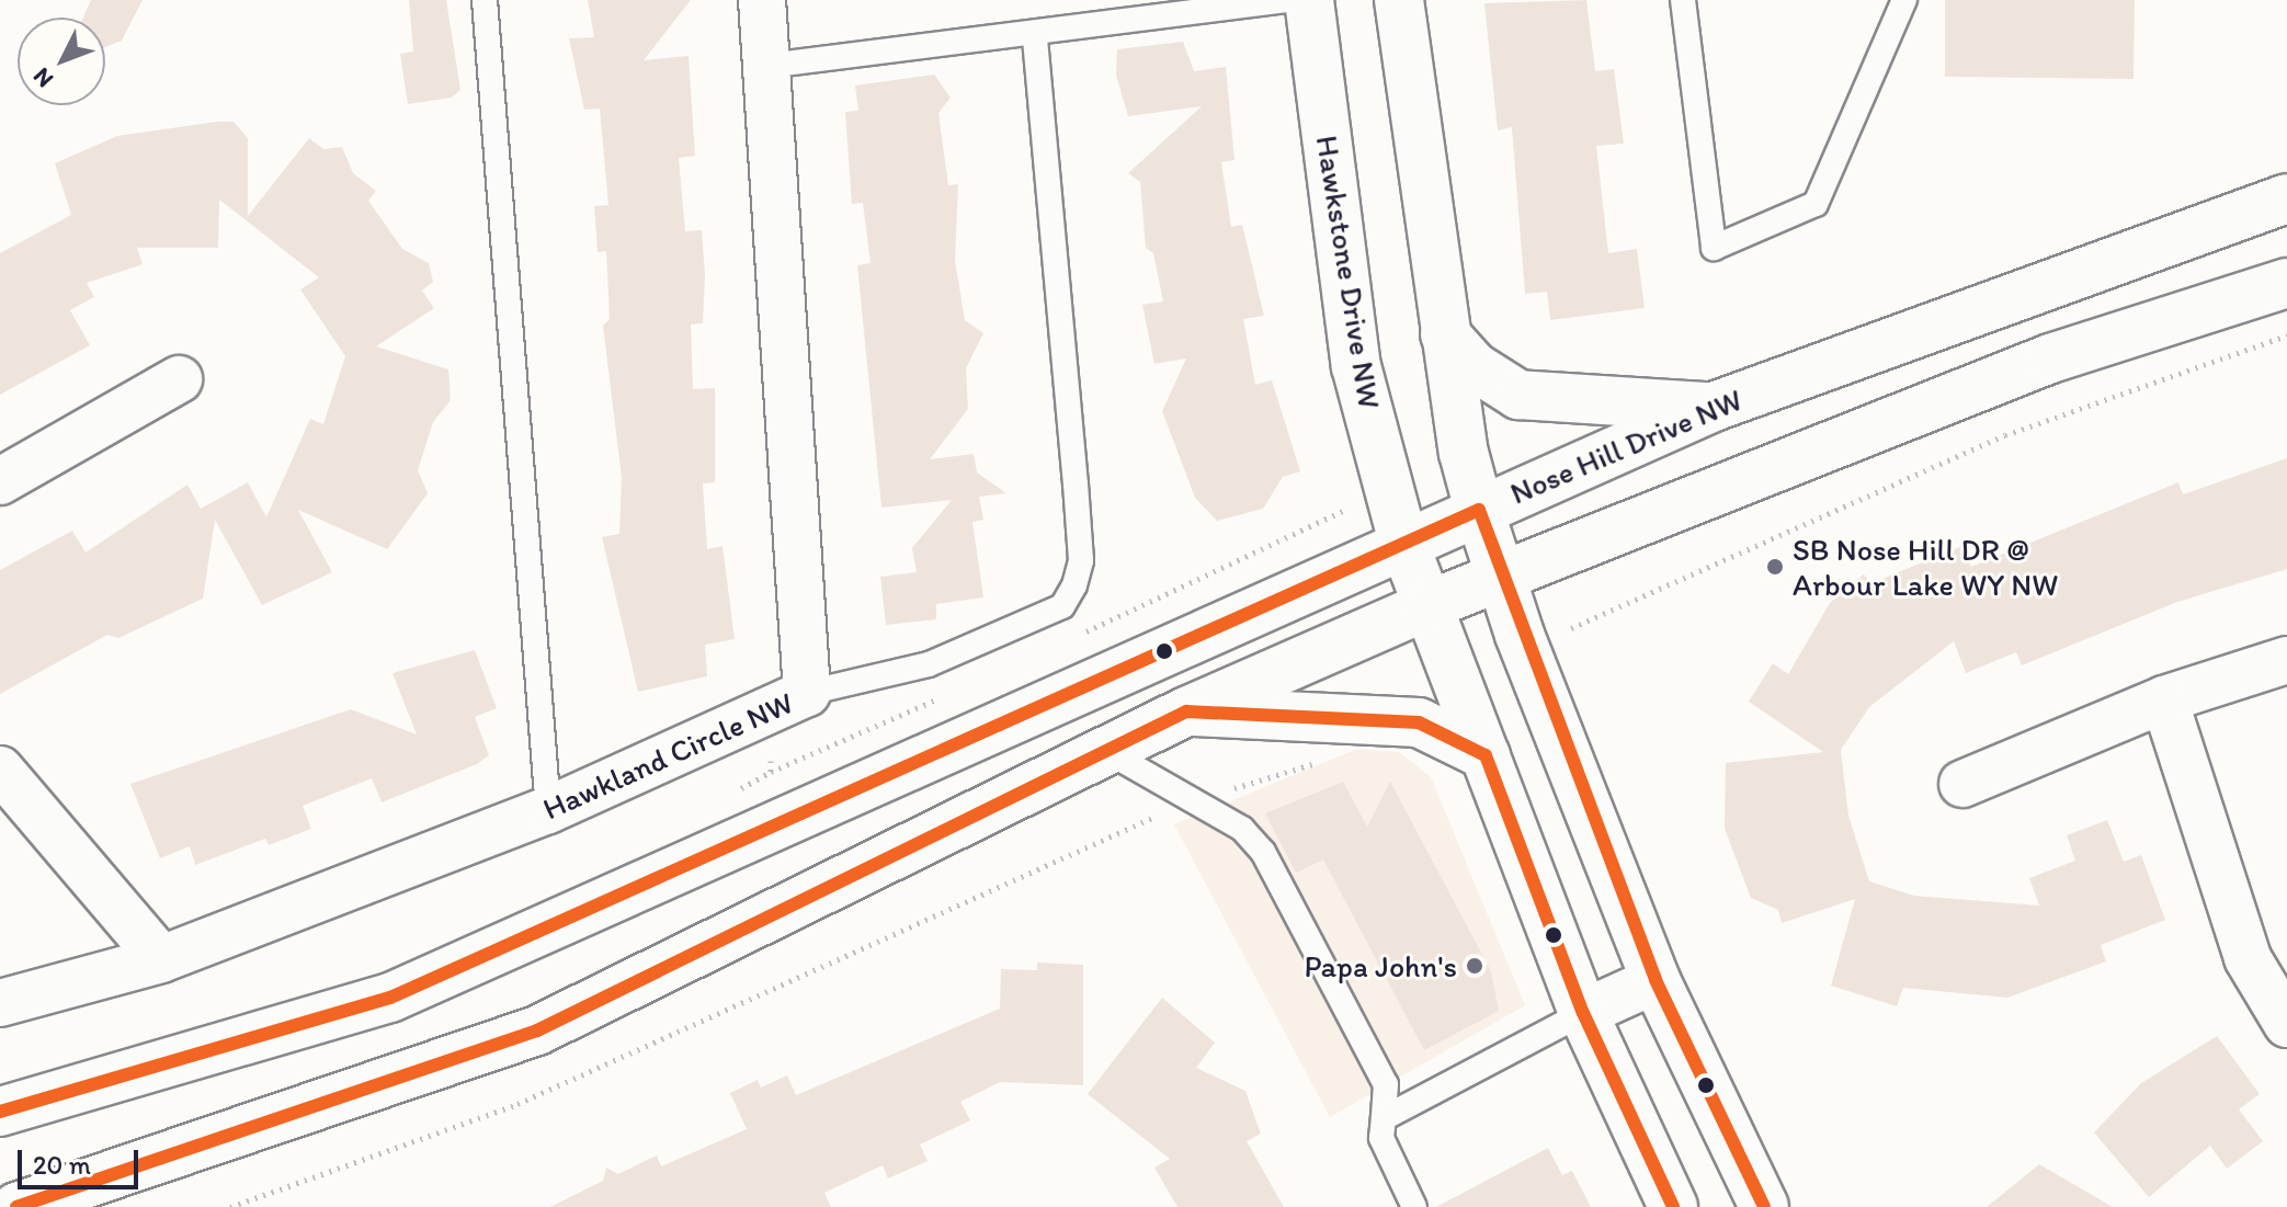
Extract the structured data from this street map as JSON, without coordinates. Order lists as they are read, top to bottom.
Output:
{
  "streets": {
    "main road": ["Hawkstone Drive NW", "Nose Hill Drive NW"],
    "street": ["Hawkland Circle NW"]
  },
  "crossings": [
    ["Hawkstone Drive NW", "Nose Hill Drive NW"]
  ],
  "places": ["SB Nose Hill DR @ Arbour Lake WY NW", "Papa John's"],
  "scale_bar": "20 m",
  "north": "bottom left"
}
